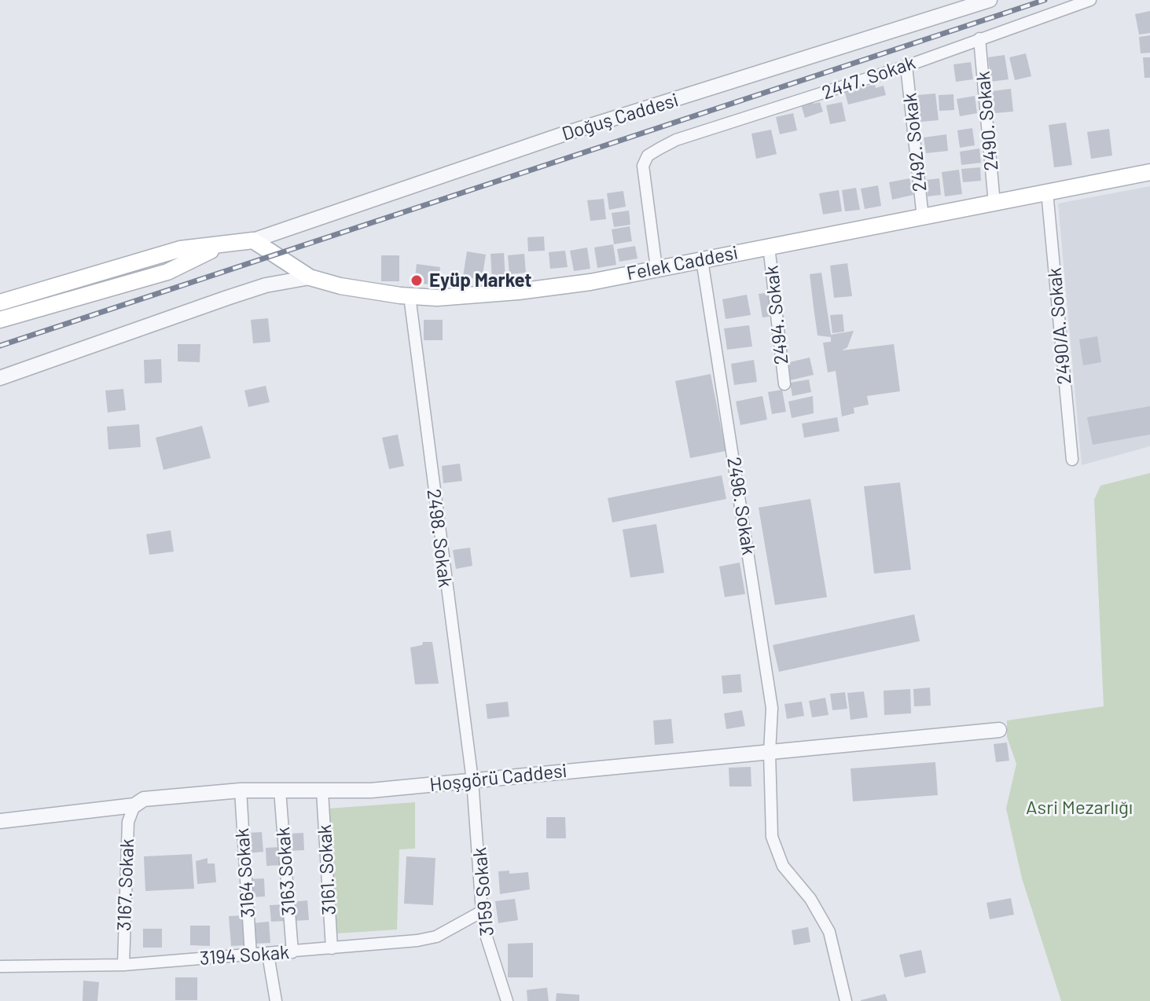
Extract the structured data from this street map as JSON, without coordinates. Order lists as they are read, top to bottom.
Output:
{
  "streets": {
    "main road": ["Felek Caddesi"],
    "street": [
      "2447. Sokak",
      "Doğuş Caddesi",
      "2490. Sokak",
      "2492. Sokak",
      "2494. Sokak",
      "2490/A. Sokak",
      "2496. Sokak",
      "2498. Sokak",
      "Hoşgörü Caddesi",
      "3161. Sokak",
      "3163 Sokak",
      "3164 Sokak",
      "3167. Sokak",
      "3159 Sokak",
      "3194 Sokak"
    ]
  },
  "crossings": [
    ["2447. Sokak", "2490. Sokak"],
    ["2447. Sokak", "2492. Sokak"],
    ["2447. Sokak", "Felek Caddesi"],
    ["Doğuş Caddesi", "Felek Caddesi"],
    ["2490. Sokak", "Felek Caddesi"],
    ["2492. Sokak", "Felek Caddesi"],
    ["Felek Caddesi", "2494. Sokak"],
    ["Felek Caddesi", "2490/A. Sokak"],
    ["Felek Caddesi", "2496. Sokak"],
    ["Felek Caddesi", "2498. Sokak"],
    ["2496. Sokak", "Hoşgörü Caddesi"],
    ["2498. Sokak", "Hoşgörü Caddesi"],
    ["2498. Sokak", "3159 Sokak"],
    ["Hoşgörü Caddesi", "3161. Sokak"],
    ["Hoşgörü Caddesi", "3163 Sokak"],
    ["Hoşgörü Caddesi", "3164 Sokak"],
    ["Hoşgörü Caddesi", "3167. Sokak"],
    ["Hoşgörü Caddesi", "3159 Sokak"],
    ["3161. Sokak", "3194 Sokak"],
    ["3163 Sokak", "3194 Sokak"],
    ["3164 Sokak", "3194 Sokak"],
    ["3167. Sokak", "3194 Sokak"],
    ["3159 Sokak", "3194 Sokak"]
  ],
  "parks": ["Asri Mezarlığı"],
  "places": ["Eyüp Market"]
}
